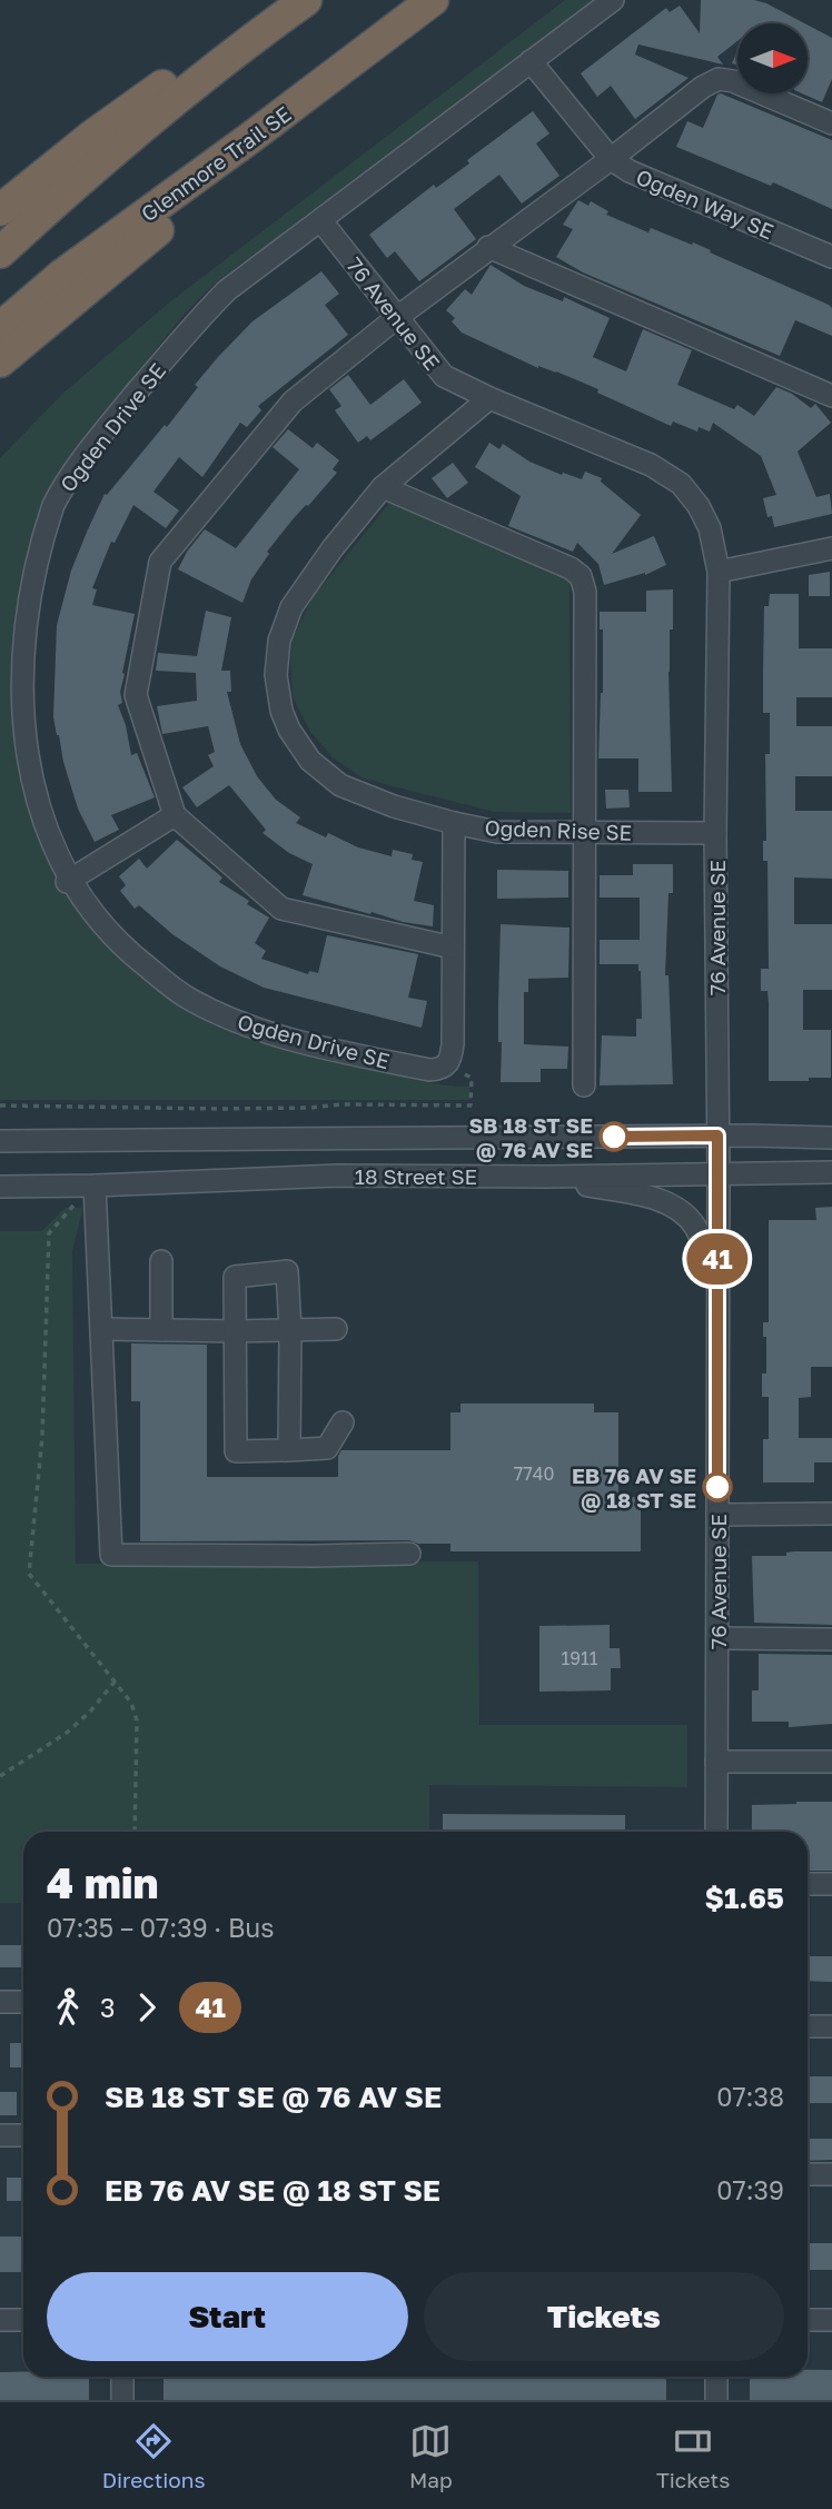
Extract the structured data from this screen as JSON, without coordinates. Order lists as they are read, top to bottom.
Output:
{
  "streets": {
    "highway": ["Glenmore Trail SE"],
    "street": [
      "Ogden Way SE",
      "76 Avenue SE",
      "Ogden Drive SE",
      "Ogden Rise SE",
      "18 Street SE"
    ]
  },
  "crossings": [
    ["Ogden Way SE", "Ogden Drive SE"],
    ["76 Avenue SE", "Ogden Drive SE"],
    ["76 Avenue SE", "Ogden Rise SE"],
    ["76 Avenue SE", "18 Street SE"]
  ],
  "places": ["SB 18 ST SE @ 76 AV SE", "EB 76 AV SE @ 18 ST SE"],
  "lines": ["bus line 41"],
  "house_numbers": ["7740", "1911"],
  "north": "right",
  "page": {
    "on_map": "41",
    "heading": ["4 min", "07:35 – 07:39 · Bus", "$1.65"],
    "legs": ["3", "41"],
    "list": [
      {
        "name": "SB 18 ST SE @ 76 AV SE",
        "value": "07:38"
      },
      {
        "name": "EB 76 AV SE @ 18 ST SE",
        "value": "07:39"
      }
    ],
    "buttons": ["Start", "Tickets"],
    "tabs": ["Directions", "Map", "Tickets"]
  }
}
